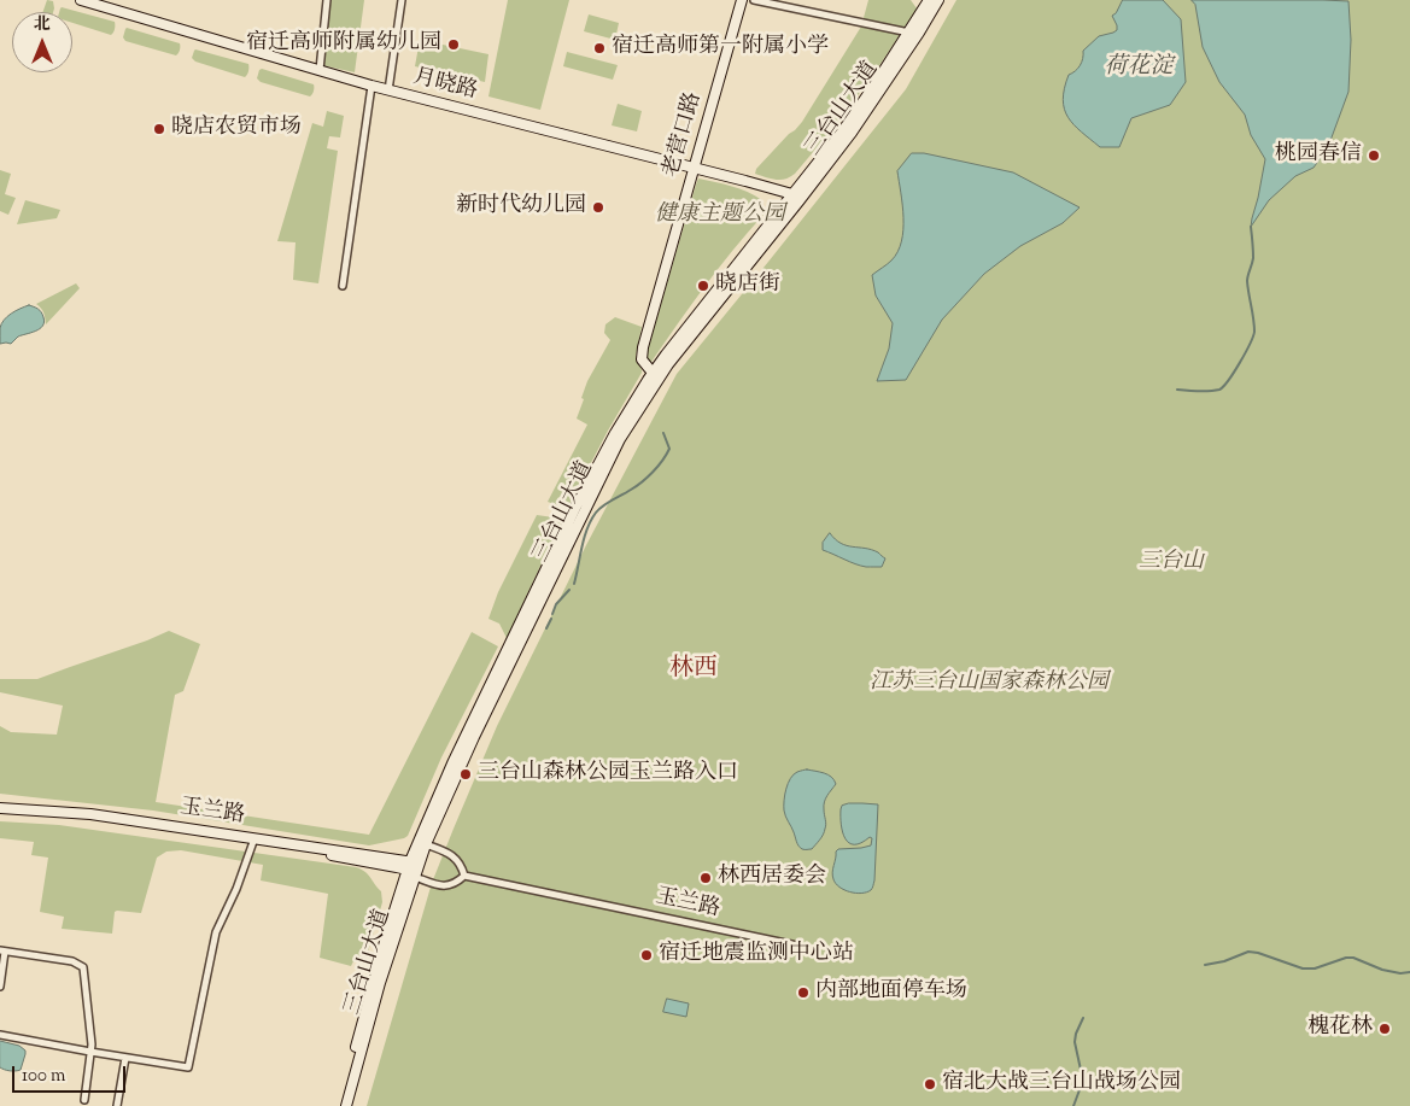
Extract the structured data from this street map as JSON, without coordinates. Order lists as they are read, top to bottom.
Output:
{
  "streets": {
    "main road": [
      "月晓路",
      "三台山大道",
      "老营口路",
      "玉兰路"
    ]
  },
  "crossings": [
    ["月晓路", "三台山大道"],
    ["月晓路", "老营口路"],
    ["三台山大道", "老营口路"],
    ["三台山大道", "玉兰路"]
  ],
  "districts": ["林西"],
  "water": ["荷花淀"],
  "parks": ["健康主题公园", "三台山", "江苏三台山国家森林公园"],
  "places": [
    "宿迁高师附属幼儿园",
    "宿迁高师第一附属小学",
    "晓店农贸市场",
    "桃园春信",
    "新时代幼儿园",
    "晓店街",
    "三台山森林公园玉兰路入口",
    "林西居委会",
    "宿迁地震监测中心站",
    "内部地面停车场",
    "槐花林",
    "宿北大战三台山战场公园"
  ],
  "scale_bar": "100 m",
  "north": "top"
}
